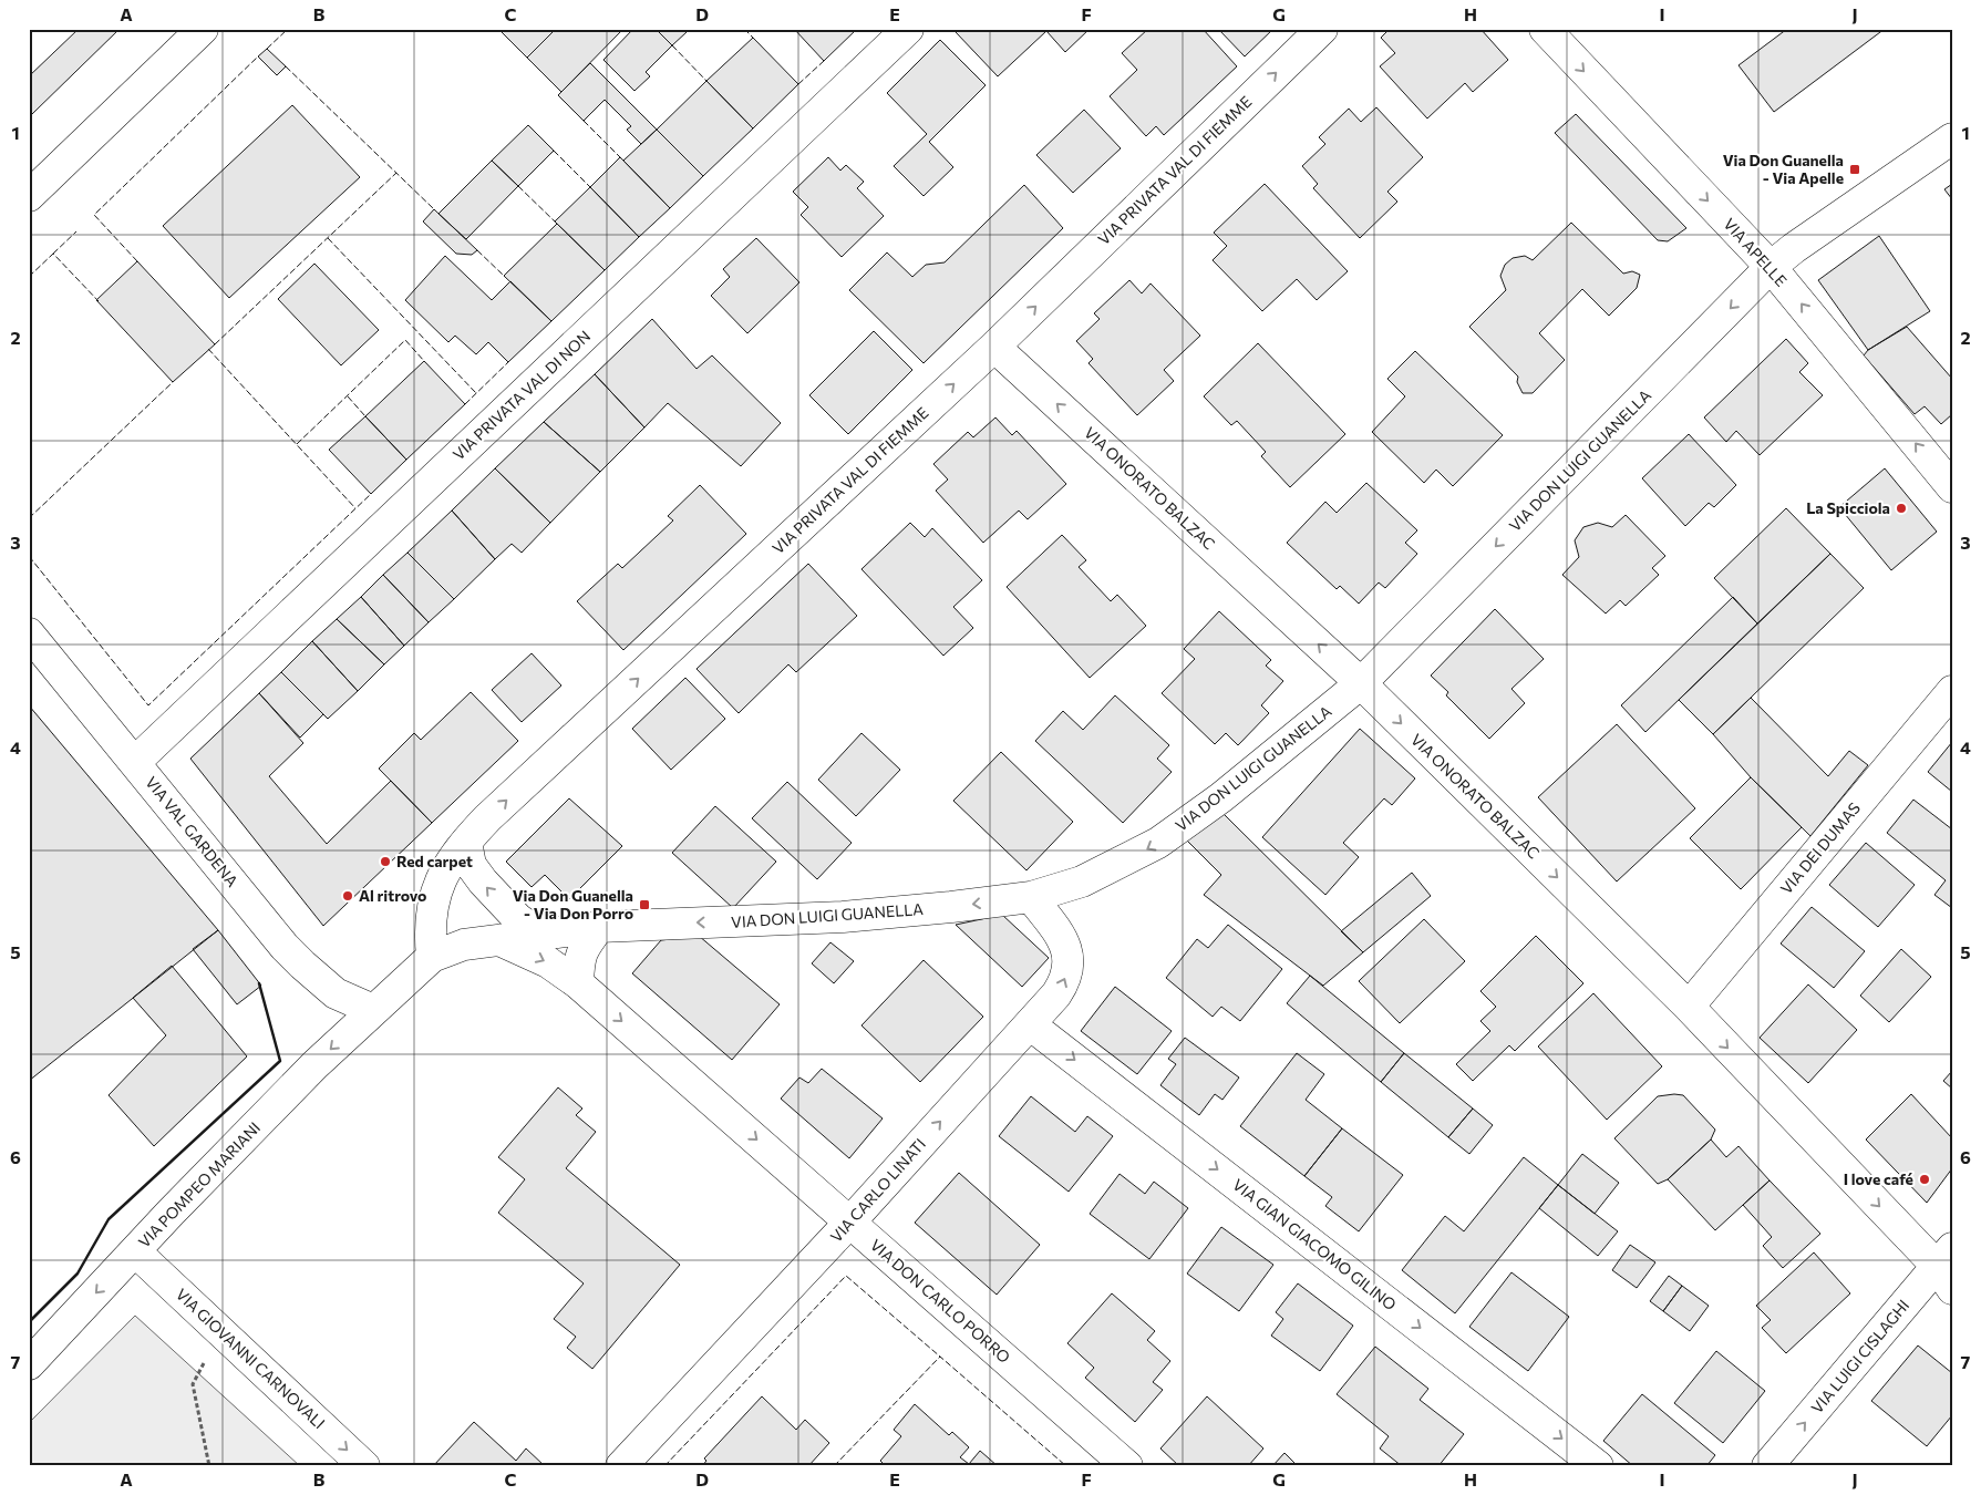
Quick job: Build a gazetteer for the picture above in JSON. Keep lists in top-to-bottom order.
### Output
{
  "streets": {
    "street": [
      "VIA PRIVATA VAL DI FIEMME",
      "VIA APELLE",
      "VIA PRIVATA VAL DI NON",
      "VIA DON LUIGI GUANELLA",
      "VIA ONORATO BALZAC",
      "VIA VAL GARDENA",
      "VIA DEI DUMAS",
      "VIA POMPEO MARIANI",
      "VIA CARLO LINATI",
      "VIA GIAN GIACOMO GILINO",
      "VIA DON CARLO PORRO",
      "VIA LUIGI CISLAGHI",
      "VIA GIOVANNI CARNOVALI"
    ]
  },
  "crossings": [
    ["VIA PRIVATA VAL DI FIEMME", "VIA DON LUIGI GUANELLA"],
    ["VIA PRIVATA VAL DI FIEMME", "VIA ONORATO BALZAC"],
    ["VIA APELLE", "VIA DON LUIGI GUANELLA"],
    ["VIA PRIVATA VAL DI NON", "VIA VAL GARDENA"],
    ["VIA DON LUIGI GUANELLA", "VIA ONORATO BALZAC"],
    ["VIA DON LUIGI GUANELLA", "VIA VAL GARDENA"],
    ["VIA DON LUIGI GUANELLA", "VIA POMPEO MARIANI"],
    ["VIA DON LUIGI GUANELLA", "VIA CARLO LINATI"],
    ["VIA DON LUIGI GUANELLA", "VIA DON CARLO PORRO"],
    ["VIA ONORATO BALZAC", "VIA DEI DUMAS"],
    ["VIA ONORATO BALZAC", "VIA LUIGI CISLAGHI"],
    ["VIA VAL GARDENA", "VIA POMPEO MARIANI"],
    ["VIA POMPEO MARIANI", "VIA GIOVANNI CARNOVALI"],
    ["VIA CARLO LINATI", "VIA GIAN GIACOMO GILINO"],
    ["VIA CARLO LINATI", "VIA DON CARLO PORRO"]
  ],
  "one_way": [
    "VIA PRIVATA VAL DI FIEMME",
    "VIA DON LUIGI GUANELLA",
    "VIA POMPEO MARIANI",
    "VIA CARLO LINATI",
    "VIA GIAN GIACOMO GILINO",
    "VIA DON CARLO PORRO",
    "VIA LUIGI CISLAGHI",
    "VIA GIOVANNI CARNOVALI"
  ],
  "places": {
    "transit": ["Via Don Guanella - Via Apelle", "Via Don Guanella - Via Don Porro"],
    "other": [
      "La Spicciola",
      "Red carpet",
      "Al ritrovo",
      "I love café"
    ]
  },
  "grid": {
    "columns": [
      "A",
      "B",
      "C",
      "D",
      "E",
      "F",
      "G",
      "H",
      "I",
      "J"
    ],
    "rows": [
      "1",
      "2",
      "3",
      "4",
      "5",
      "6",
      "7"
    ]
  }
}
